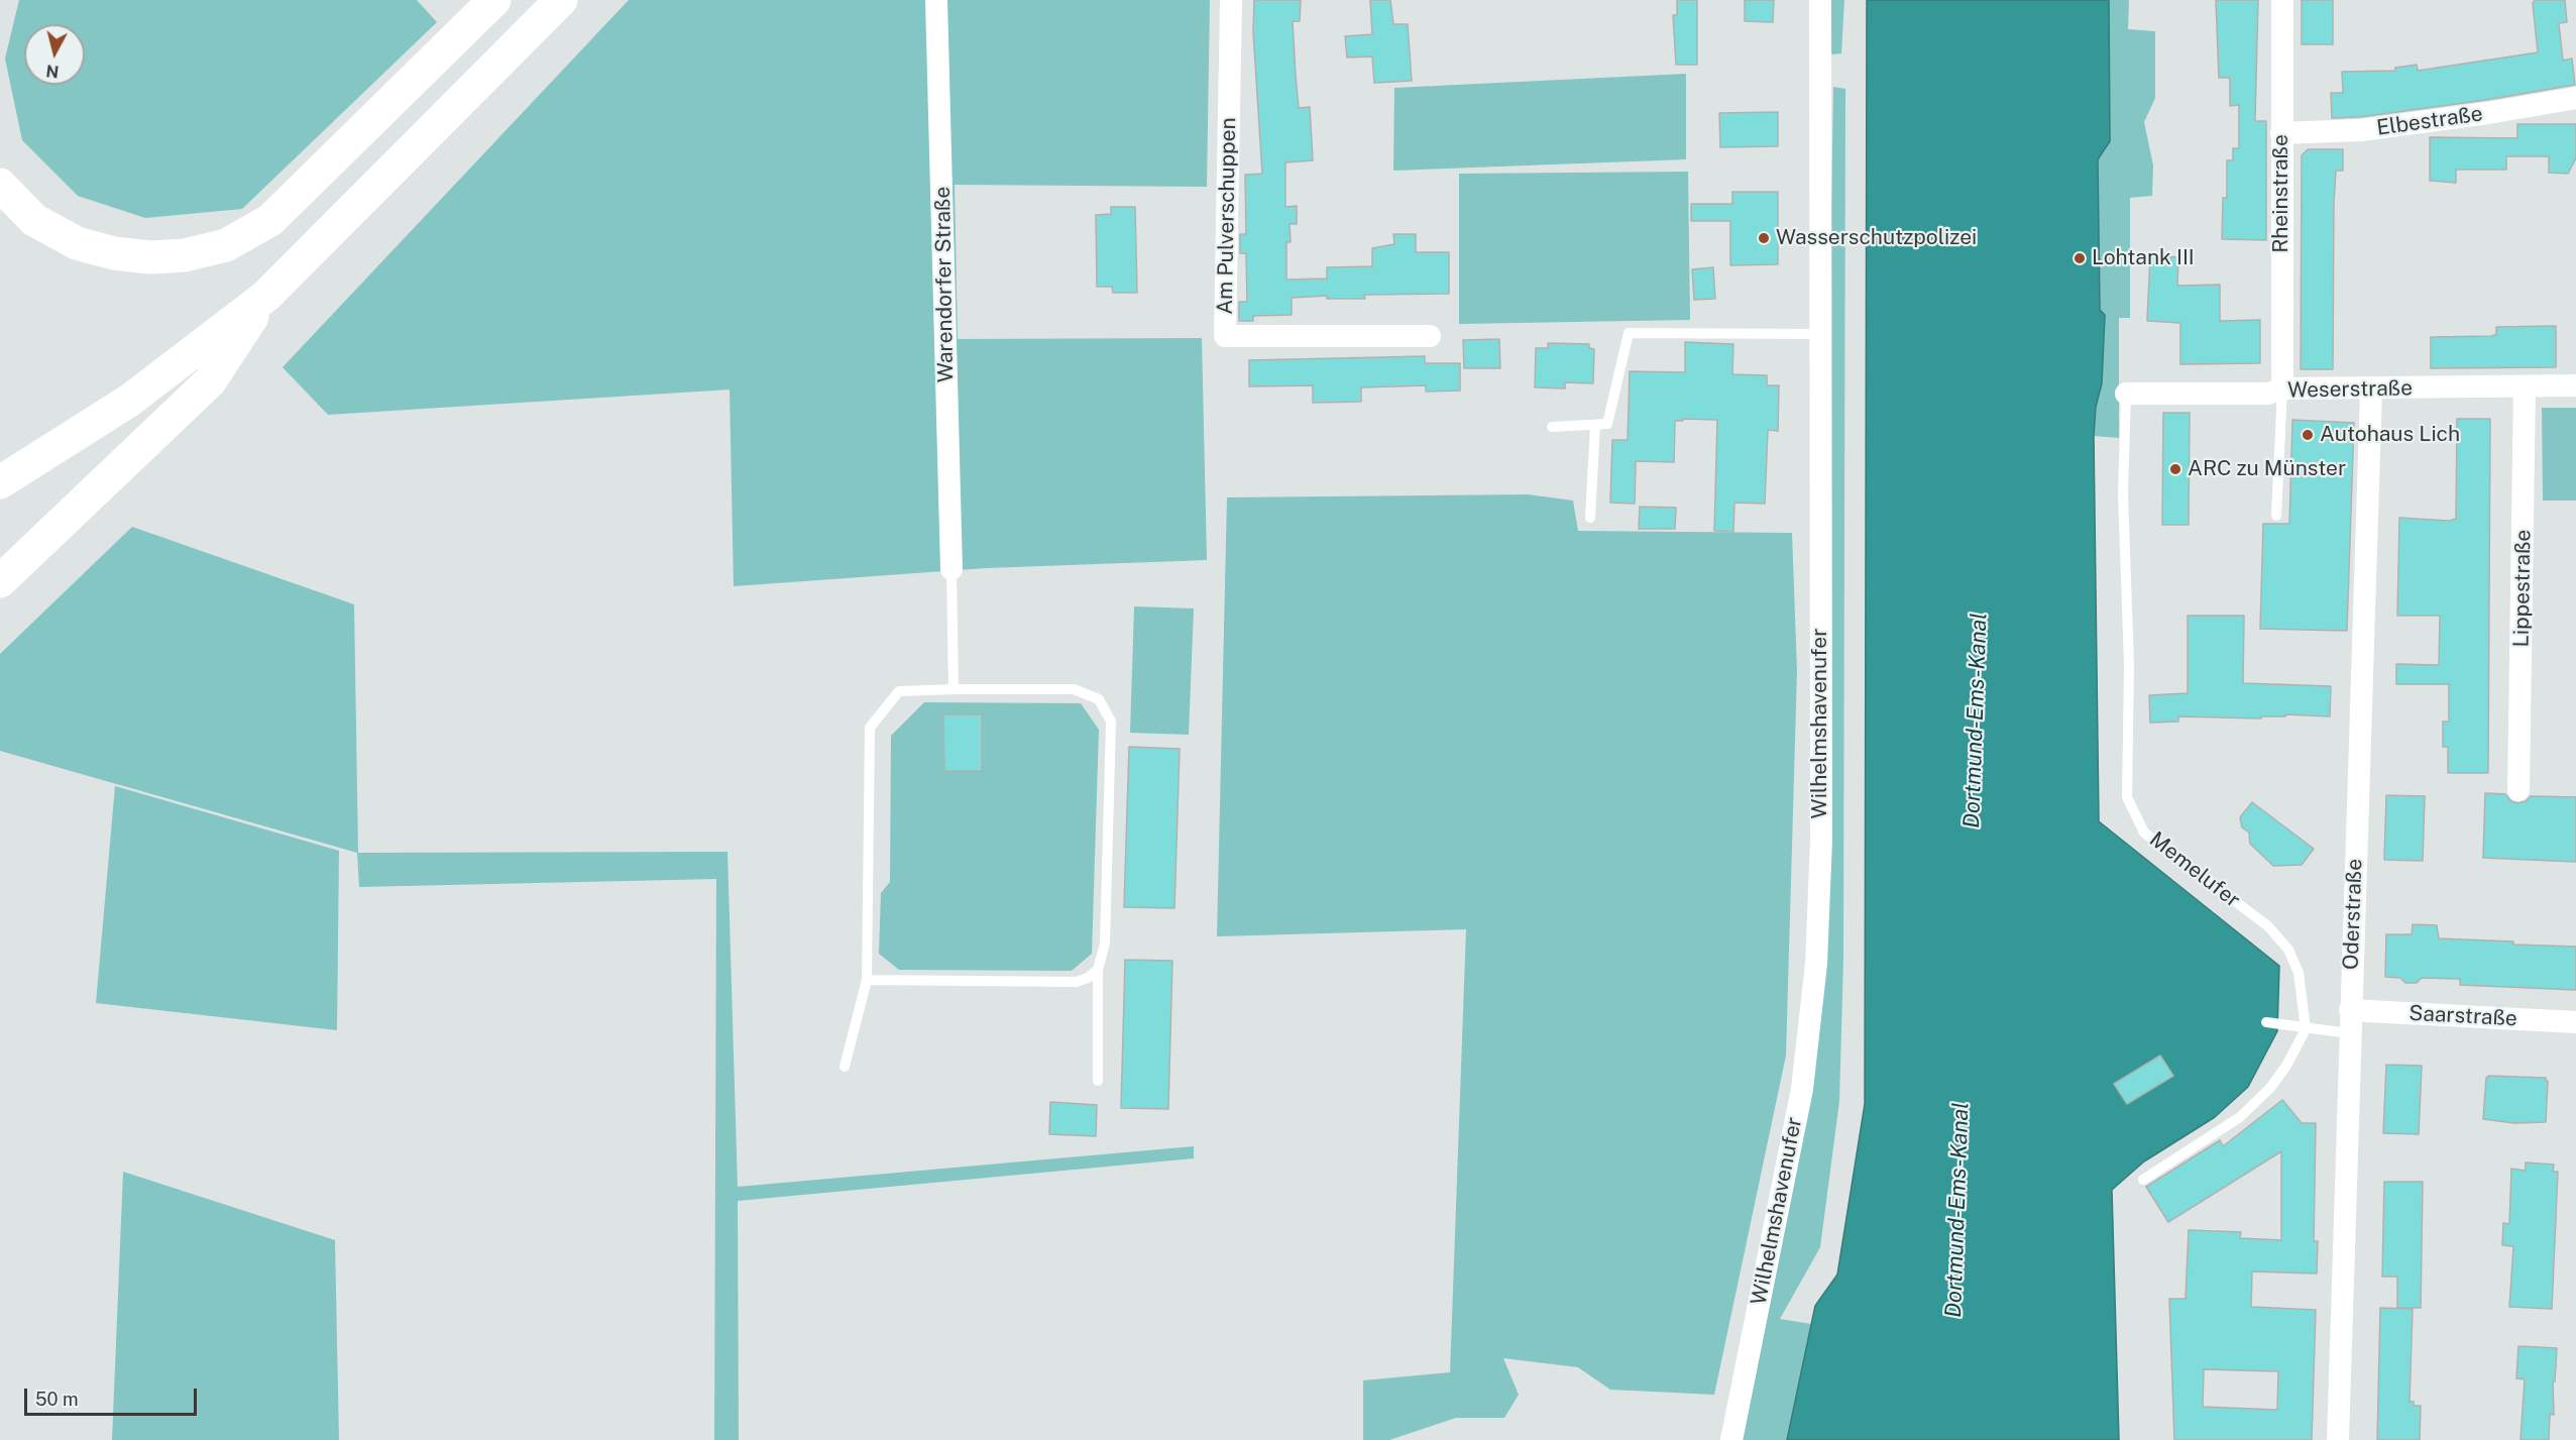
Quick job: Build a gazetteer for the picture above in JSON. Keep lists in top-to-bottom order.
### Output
{
  "streets": {
    "street": [
      "Elbestraße",
      "Rheinstraße",
      "Am Pulverschuppen",
      "Warendorfer Straße",
      "Weserstraße",
      "Lippestraße",
      "Wilhelmshavenufer",
      "Oderstraße",
      "Saarstraße"
    ],
    "lane": ["Memelufer"]
  },
  "crossings": [
    ["Elbestraße", "Rheinstraße"],
    ["Rheinstraße", "Weserstraße"],
    ["Weserstraße", "Lippestraße"],
    ["Weserstraße", "Memelufer"],
    ["Weserstraße", "Oderstraße"],
    ["Oderstraße", "Saarstraße"]
  ],
  "water": ["Dortmund-Ems-Kanal"],
  "places": [
    "Wasserschutzpolizei",
    "Lohtank III",
    "Autohaus Lich",
    "ARC zu Münster"
  ],
  "scale_bar": "50 m",
  "north": "bottom"
}
